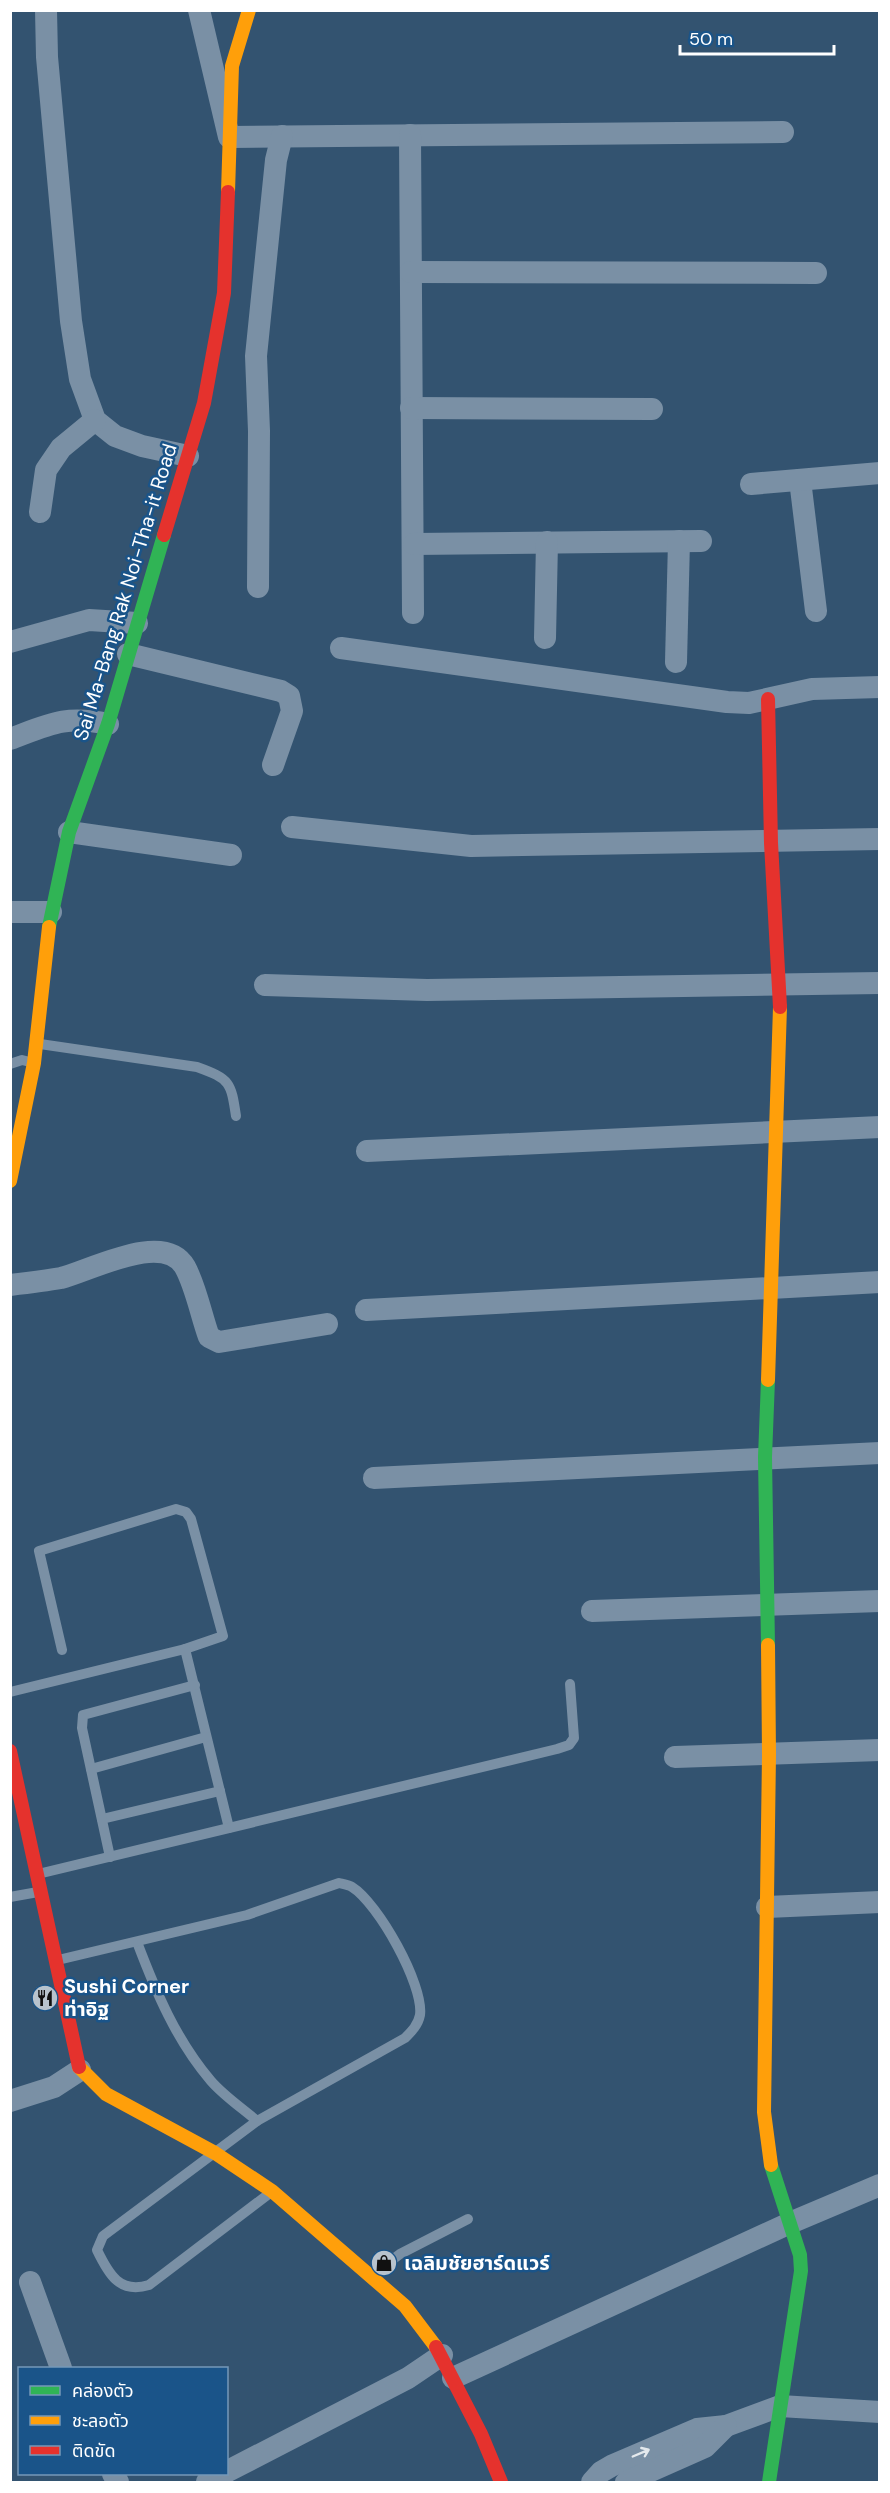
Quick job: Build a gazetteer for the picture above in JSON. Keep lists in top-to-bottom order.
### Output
{
  "streets": {
    "street": ["Sai Ma-Bang Rak Noi-Tha-it Road"]
  },
  "places": {
    "restaurant": ["Sushi Corner ท่าอิฐ"],
    "shop": ["เฉลิมชัยฮาร์ดแวร์"]
  },
  "legend": ["คล่องตัว", "ชะลอตัว", "ติดขัด"],
  "scale_bar": "50 m"
}
